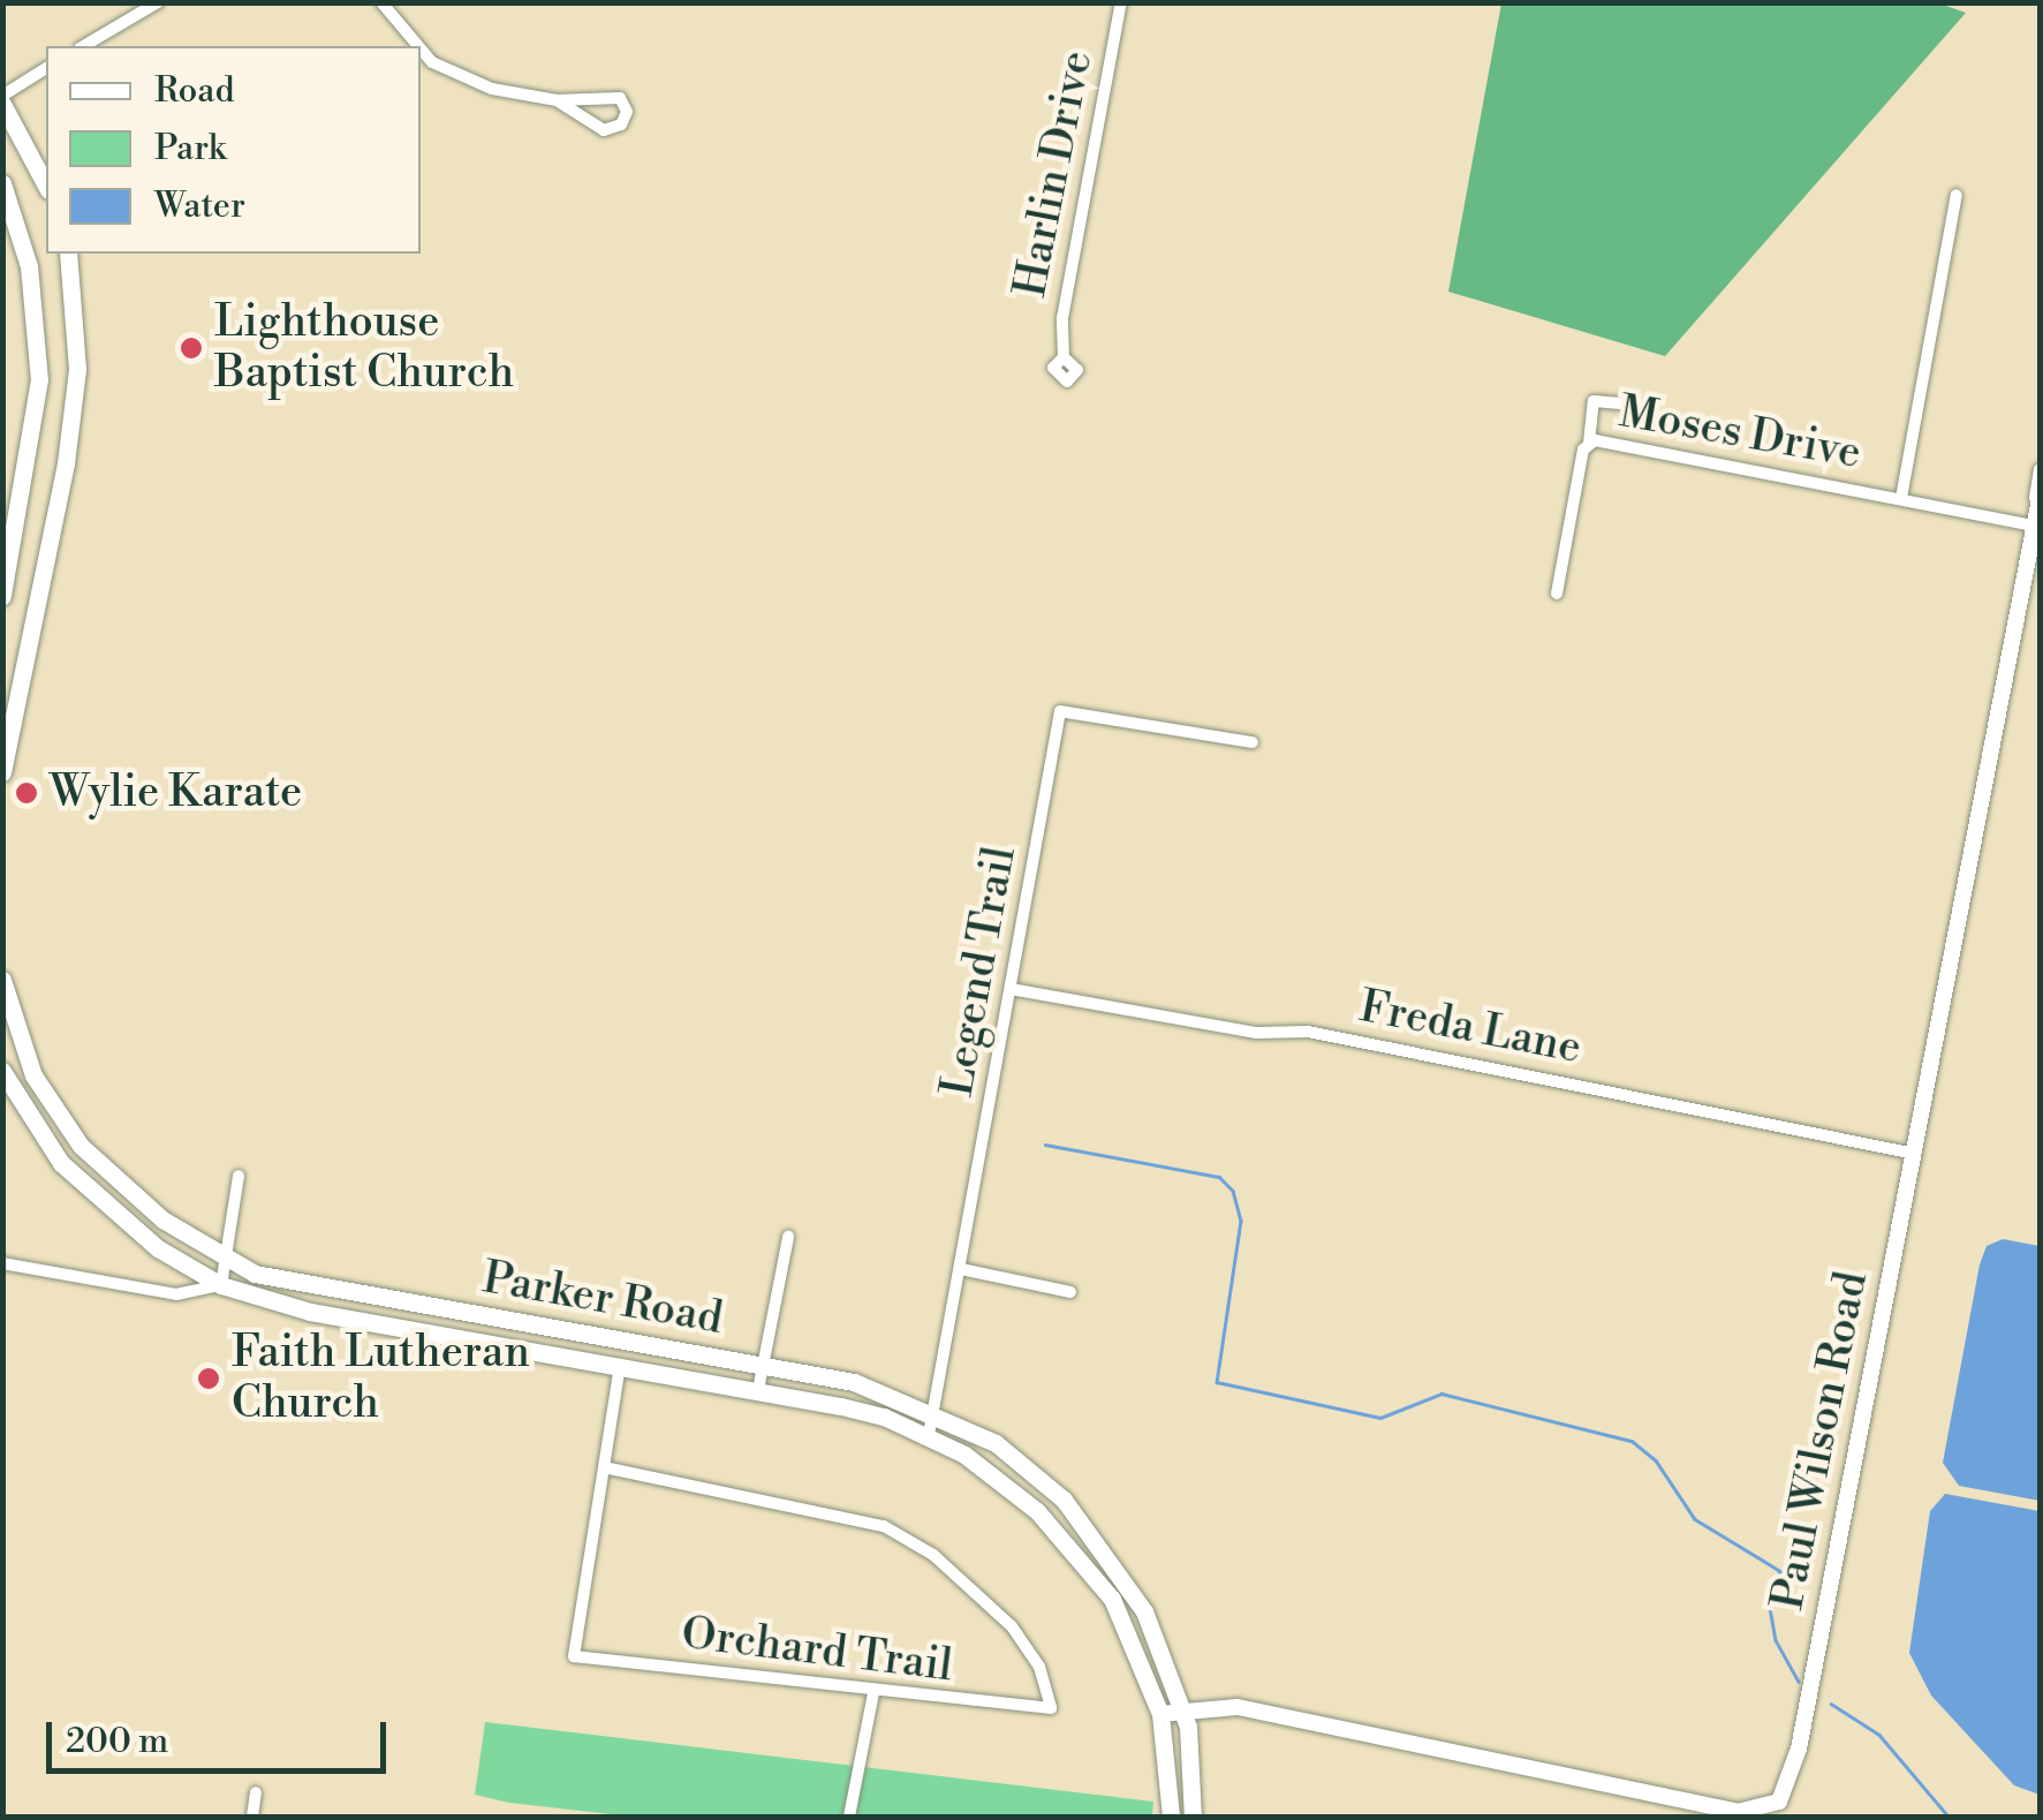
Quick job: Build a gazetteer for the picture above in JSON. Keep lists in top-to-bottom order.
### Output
{
  "streets": {
    "main road": ["Parker Road"],
    "street": [
      "Harlin Drive",
      "Moses Drive",
      "Legend Trail",
      "Freda Lane",
      "Paul Wilson Road",
      "Orchard Trail"
    ]
  },
  "crossings": [
    ["Moses Drive", "Paul Wilson Road"],
    ["Legend Trail", "Freda Lane"],
    ["Legend Trail", "Parker Road"],
    ["Freda Lane", "Paul Wilson Road"],
    ["Parker Road", "Paul Wilson Road"]
  ],
  "places": ["Lighthouse Baptist Church", "Wylie Karate", "Faith Lutheran Church"],
  "legend": ["Road", "Park", "Water"],
  "scale_bar": "200 m"
}
